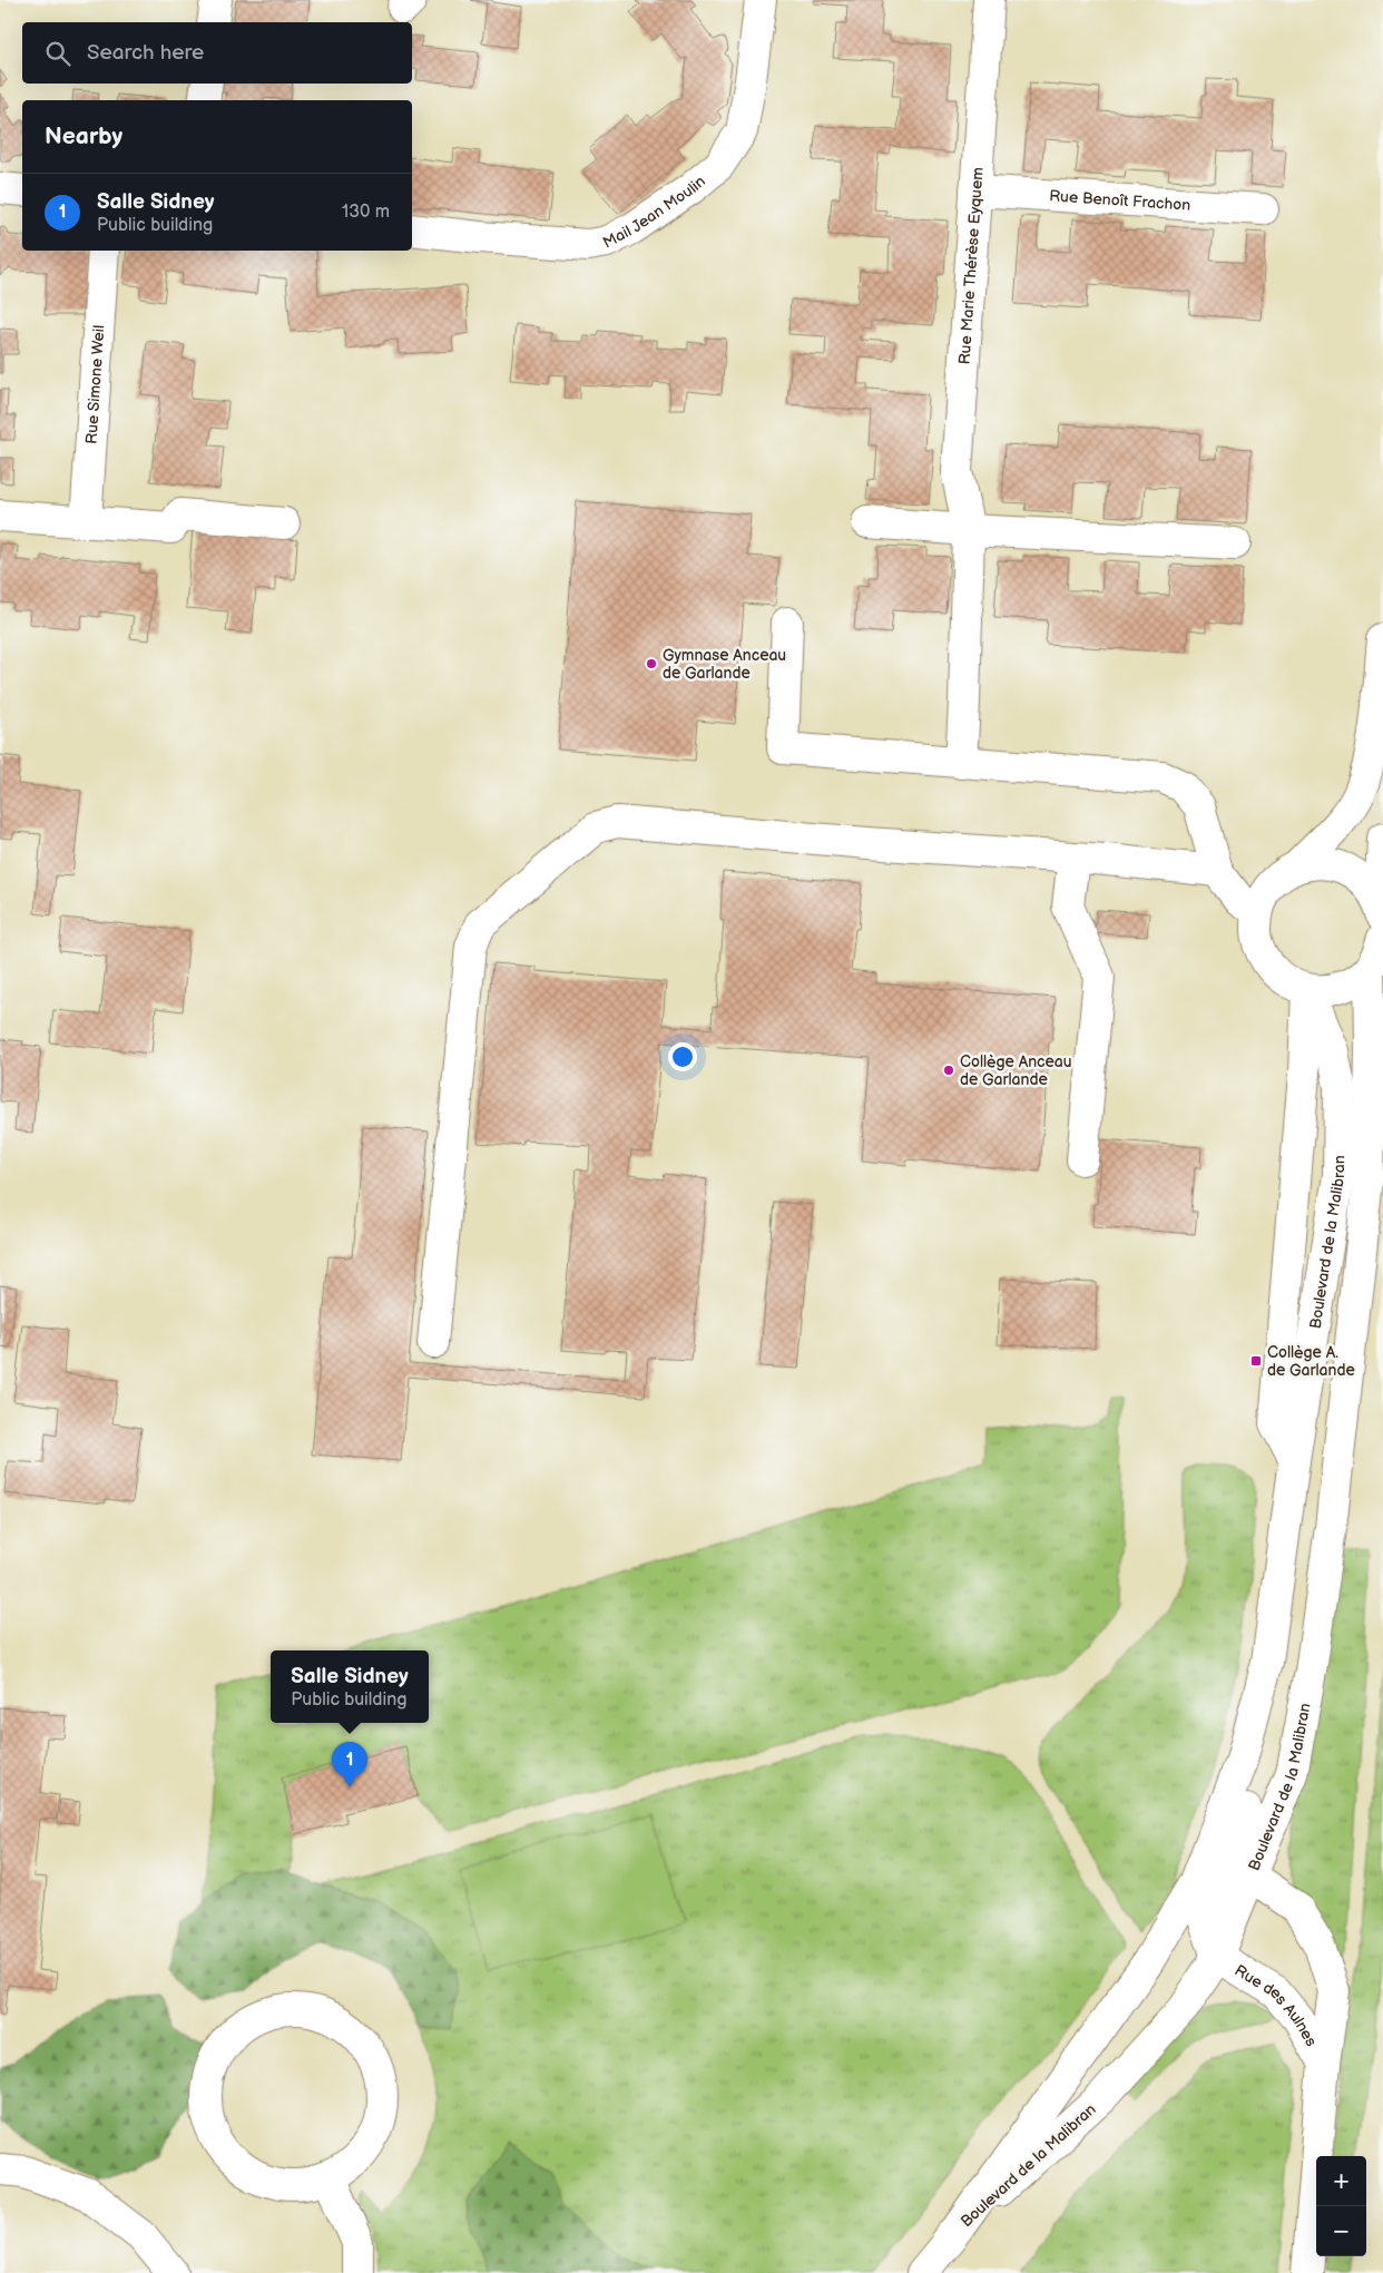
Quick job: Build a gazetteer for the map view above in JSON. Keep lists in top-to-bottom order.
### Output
{
  "streets": {
    "main road": [
      "Rue Benoît Frachon",
      "Mail Jean Moulin",
      "Rue Marie Thérèse Eyquem",
      "Rue Simone Weil",
      "Boulevard de la Malibran",
      "Rue des Aulnes"
    ]
  },
  "crossings": [
    ["Rue Benoît Frachon", "Rue Marie Thérèse Eyquem"],
    ["Boulevard de la Malibran", "Rue des Aulnes"]
  ],
  "places": {
    "other": ["Gymnase Anceau de Garlande", "Collège Anceau de Garlande"],
    "transit": ["Collège A. de Garlande"]
  },
  "page": {
    "search": "Search here",
    "heading": "Nearby",
    "list": [
      {
        "mark": "1",
        "name": "Salle Sidney",
        "note": "Public building",
        "value": "130 m"
      }
    ],
    "popup": ["Salle Sidney", "Public building"],
    "pins": "1",
    "map_buttons": ["+", "−"]
  }
}
